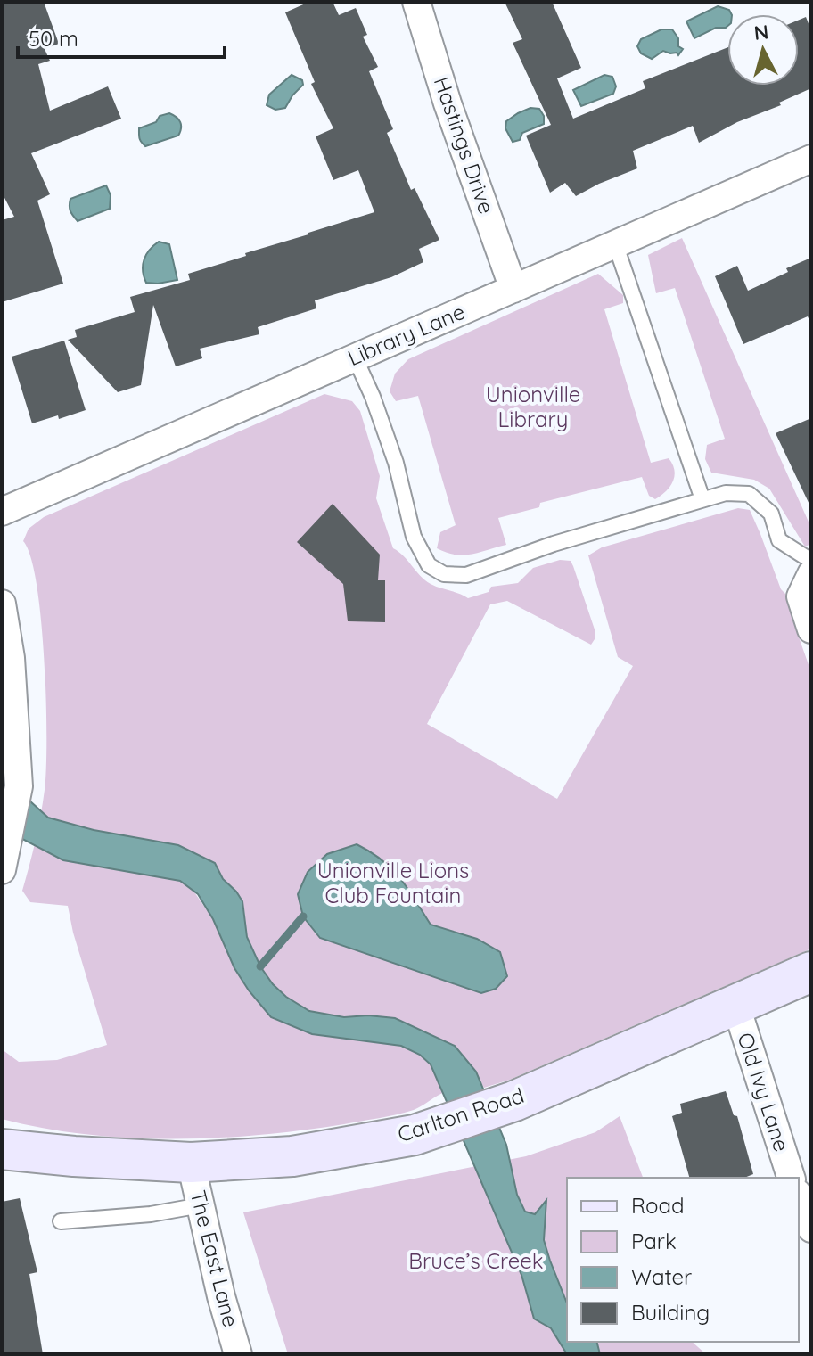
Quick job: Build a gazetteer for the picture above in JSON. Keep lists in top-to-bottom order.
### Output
{
  "streets": {
    "main road": ["Carlton Road"],
    "street": [
      "Hastings Drive",
      "Library Lane",
      "Old Ivy Lane",
      "The East Lane"
    ]
  },
  "crossings": [
    ["Hastings Drive", "Library Lane"],
    ["Old Ivy Lane", "Carlton Road"],
    ["Carlton Road", "The East Lane"]
  ],
  "parks": ["Unionville Library", "Unionville Lions Club Fountain", "Bruce’s Creek"],
  "legend": [
    "Road",
    "Park",
    "Water",
    "Building"
  ],
  "scale_bar": "50 m",
  "north": "top"
}
